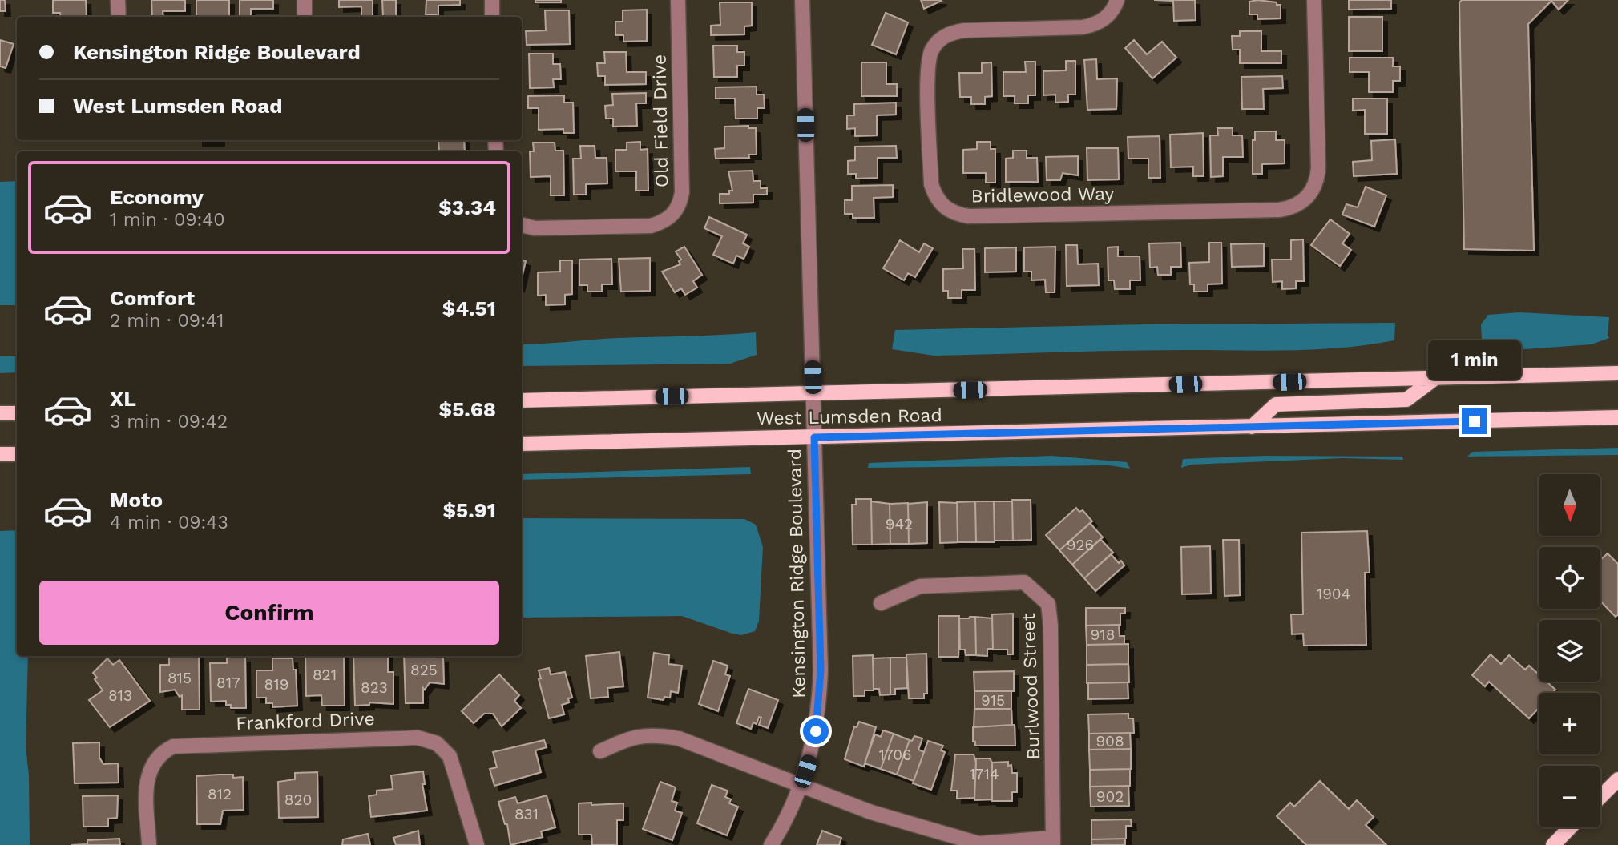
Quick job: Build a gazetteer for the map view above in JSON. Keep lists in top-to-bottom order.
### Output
{
  "streets": {
    "main road": ["West Lumsden Road"],
    "street": [
      "Old Field Drive",
      "Bridlewood Way",
      "Kensington Ridge Boulevard",
      "Burlwood Street",
      "Frankford Drive"
    ]
  },
  "crossings": [
    ["West Lumsden Road", "Kensington Ridge Boulevard"]
  ],
  "house_numbers": [
    "942",
    "926",
    "1904",
    "918",
    "825",
    "821",
    "815",
    "817",
    "819",
    "823",
    "813",
    "915",
    "908",
    "1706",
    "1714",
    "812",
    "902",
    "820",
    "831"
  ],
  "north": "bottom",
  "page": {
    "banner": ["Kensington Ridge Boulevard", "West Lumsden Road"],
    "list": [
      {
        "name": "Economy",
        "note": "1 min · 09:40",
        "value": "$3.34"
      },
      {
        "name": "Comfort",
        "note": "2 min · 09:41",
        "value": "$4.51"
      },
      {
        "name": "XL",
        "note": "3 min · 09:42",
        "value": "$5.68"
      },
      {
        "name": "Moto",
        "note": "4 min · 09:43",
        "value": "$5.91"
      }
    ],
    "bubble": "1 min",
    "map_buttons": ["+", "−"],
    "buttons": "Confirm"
  }
}
